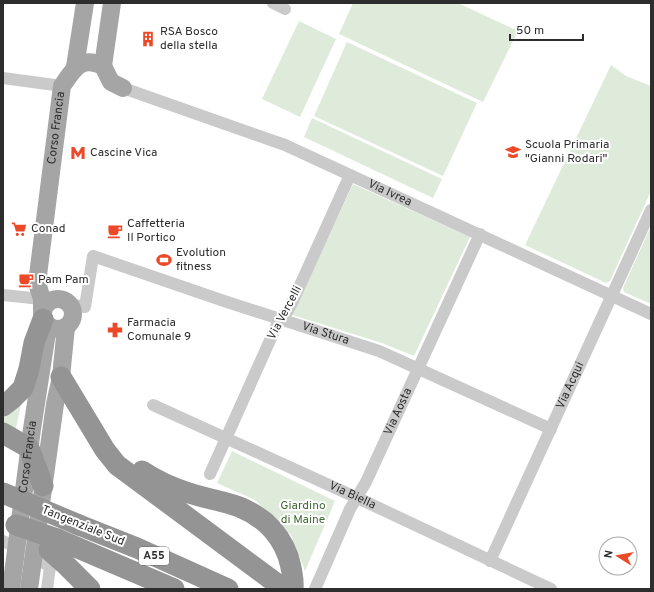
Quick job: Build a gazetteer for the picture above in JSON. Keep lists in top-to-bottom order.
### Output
{
  "streets": {
    "highway": ["Tangenziale Sud", "A55"],
    "main road": ["Corso Francia"],
    "street": [
      "Via Ivrea",
      "Via Vercelli",
      "Via Stura",
      "Via Acqui",
      "Via Aosta",
      "Via Biella"
    ]
  },
  "crossings": [
    ["Corso Francia", "Via Stura"],
    ["Via Ivrea", "Via Vercelli"],
    ["Via Ivrea", "Via Acqui"],
    ["Via Ivrea", "Via Aosta"],
    ["Via Vercelli", "Via Stura"],
    ["Via Vercelli", "Via Biella"],
    ["Via Stura", "Via Acqui"],
    ["Via Stura", "Via Aosta"],
    ["Via Acqui", "Via Biella"],
    ["Via Aosta", "Via Biella"]
  ],
  "parks": ["Giardino di Maine"],
  "places": {
    "building": ["RSA Bosco della stella"],
    "school or university": ["Scuola Primaria \"Gianni Rodari\""],
    "metro station": ["Cascine Vica"],
    "supermarket": ["Conad"],
    "cafe": ["Caffetteria Il Portico", "Pam Pam"],
    "sports": ["Evolution fitness"],
    "pharmacy": ["Farmacia Comunale 9"]
  },
  "scale_bar": "50 m",
  "north": "left"
}
